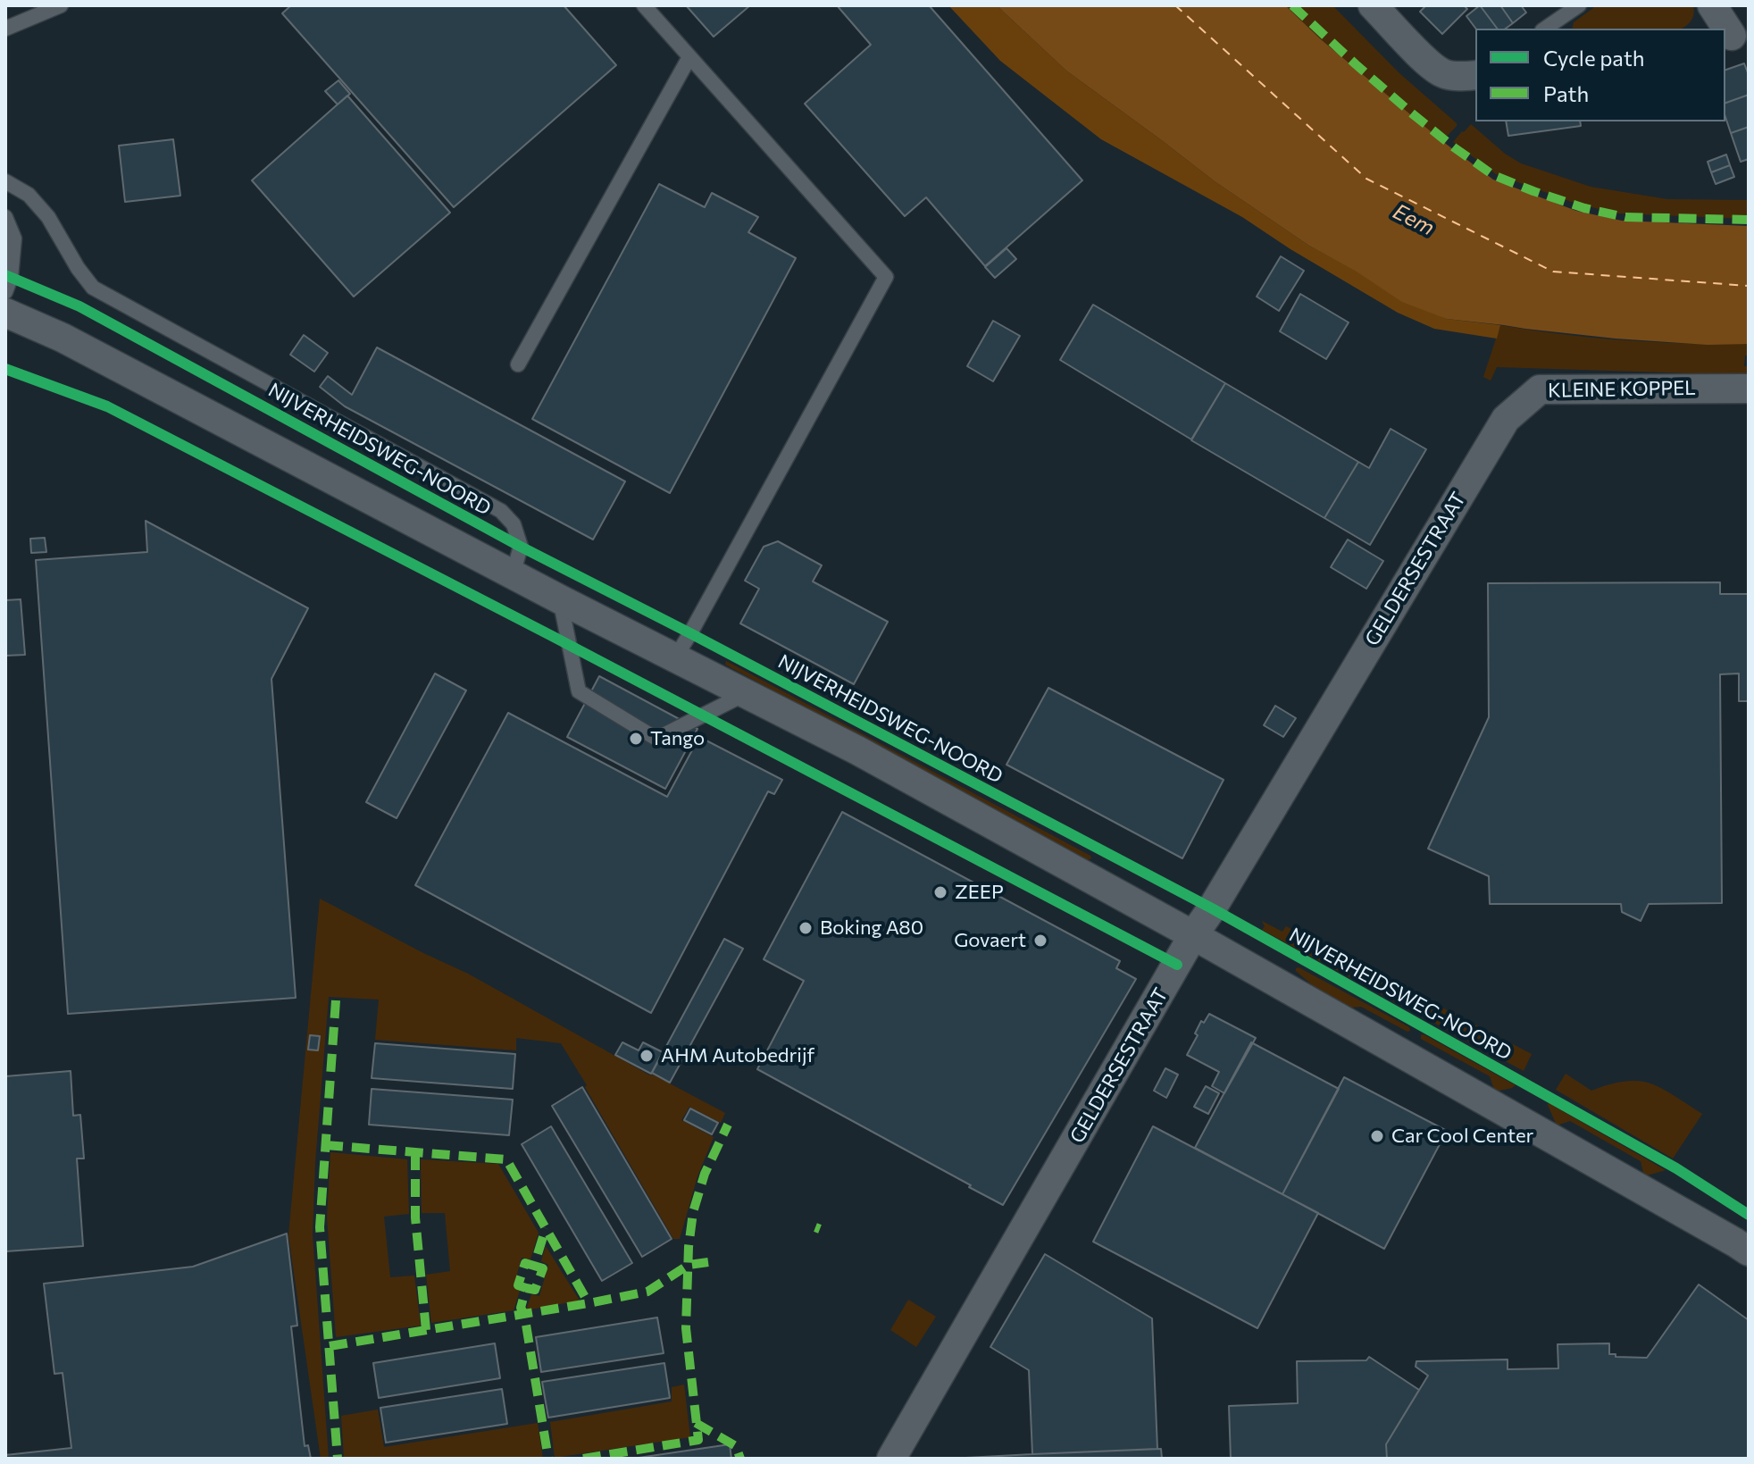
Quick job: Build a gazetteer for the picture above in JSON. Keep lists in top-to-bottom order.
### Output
{
  "streets": {
    "street": ["KLEINE KOPPEL", "GELDERSESTRAAT"],
    "cycle path": ["NIJVERHEIDSWEG-NOORD"]
  },
  "crossings": [
    ["KLEINE KOPPEL", "GELDERSESTRAAT"]
  ],
  "water": ["Eem"],
  "places": [
    "Tango",
    "ZEEP",
    "Boking A80",
    "Govaert",
    "AHM Autobedrijf",
    "Car Cool Center"
  ],
  "legend": ["Cycle path", "Path"]
}
